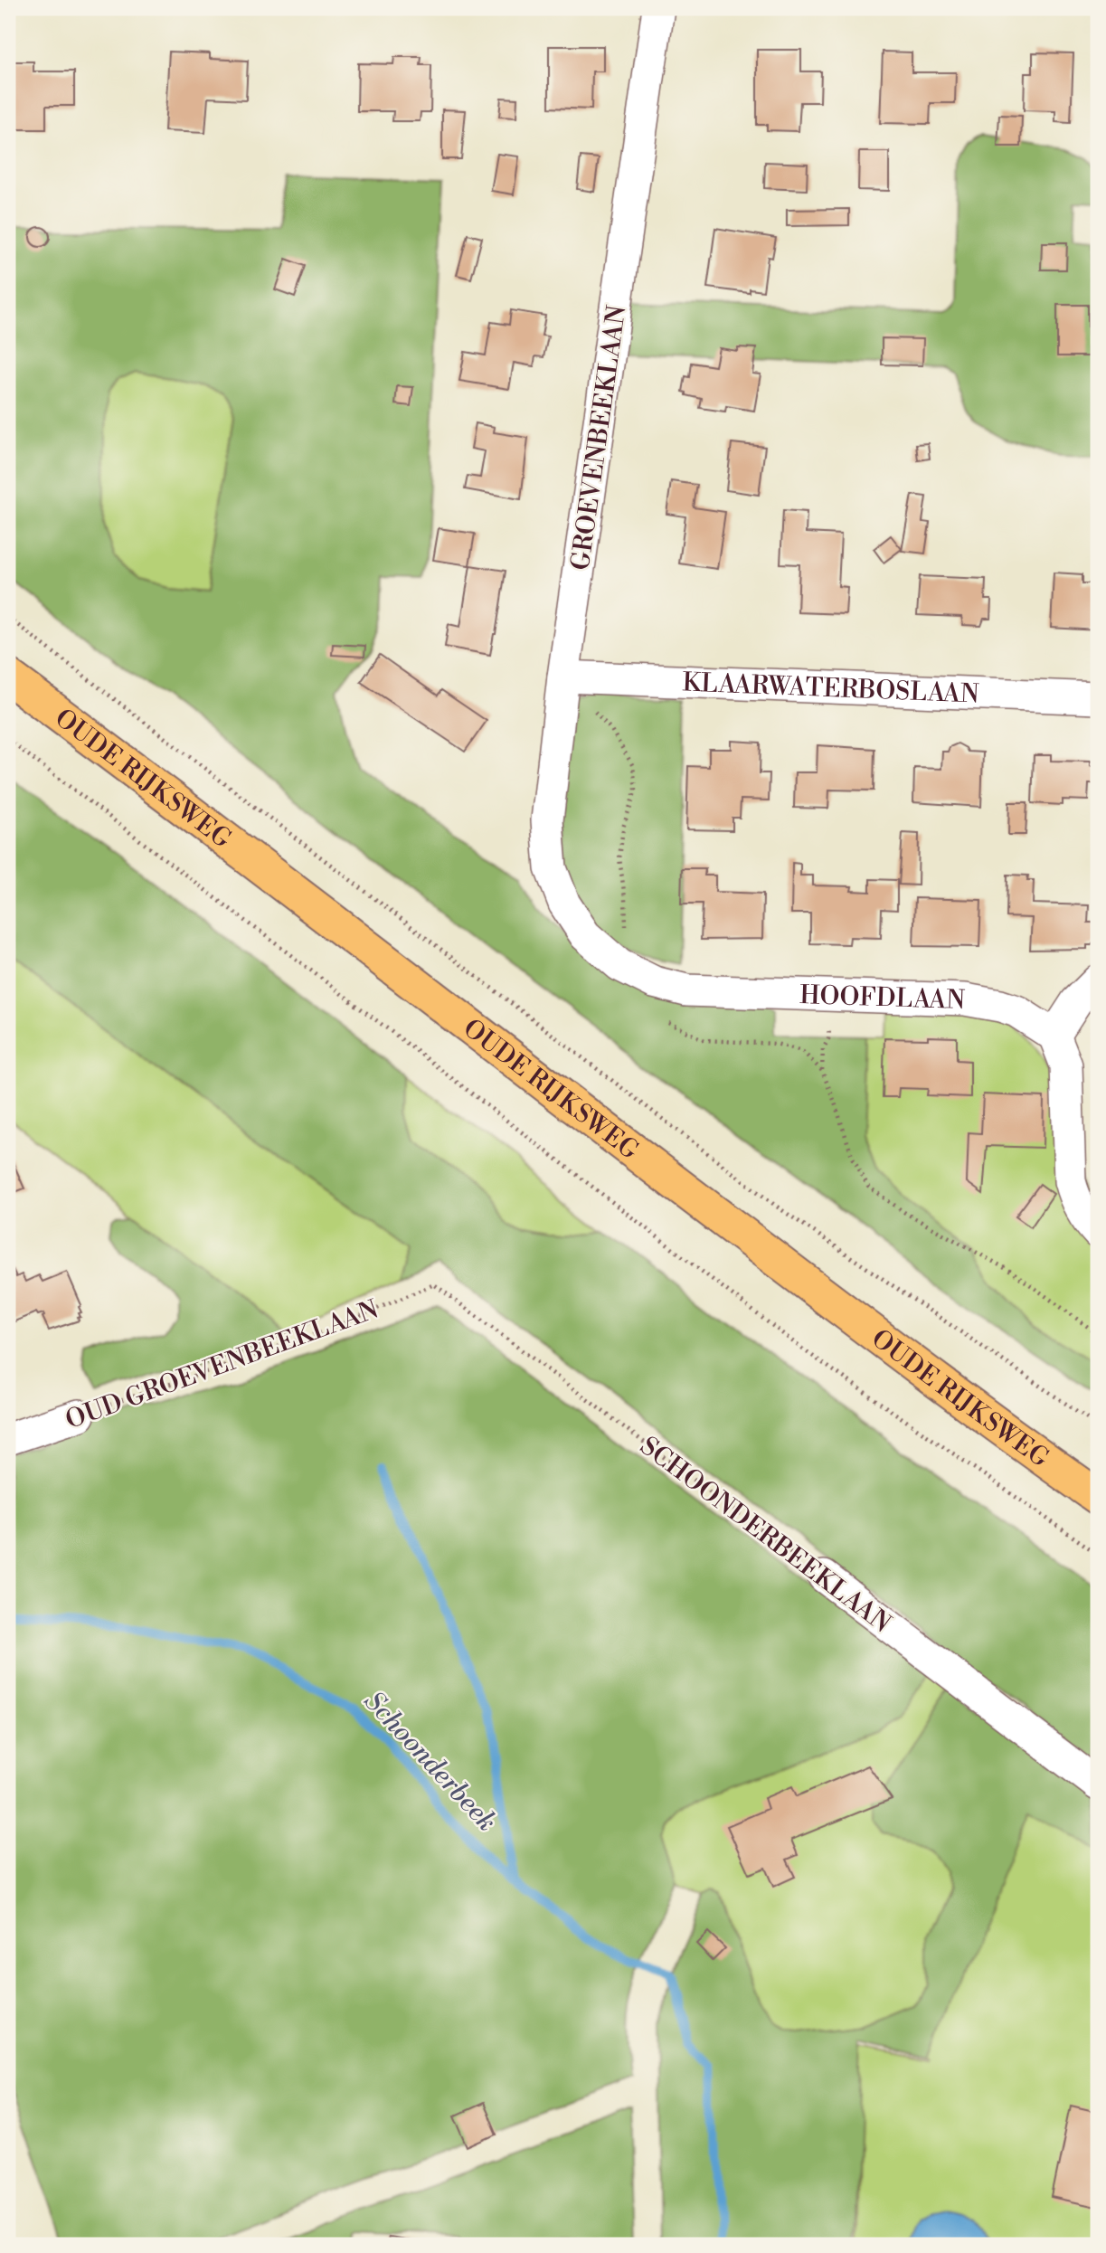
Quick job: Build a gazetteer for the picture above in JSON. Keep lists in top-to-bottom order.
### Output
{
  "streets": {
    "main road": ["OUDE RIJKSWEG"],
    "street": [
      "GROEVENBEEKLAAN",
      "KLAARWATERBOSLAAN",
      "HOOFDLAAN",
      "OUD GROEVENBEEKLAAN",
      "SCHOONDERBEEKLAAN"
    ]
  },
  "crossings": [
    ["GROEVENBEEKLAAN", "KLAARWATERBOSLAAN"],
    ["GROEVENBEEKLAAN", "HOOFDLAAN"],
    ["OUD GROEVENBEEKLAAN", "SCHOONDERBEEKLAAN"]
  ],
  "water": ["Schoonderbeek"]
}
